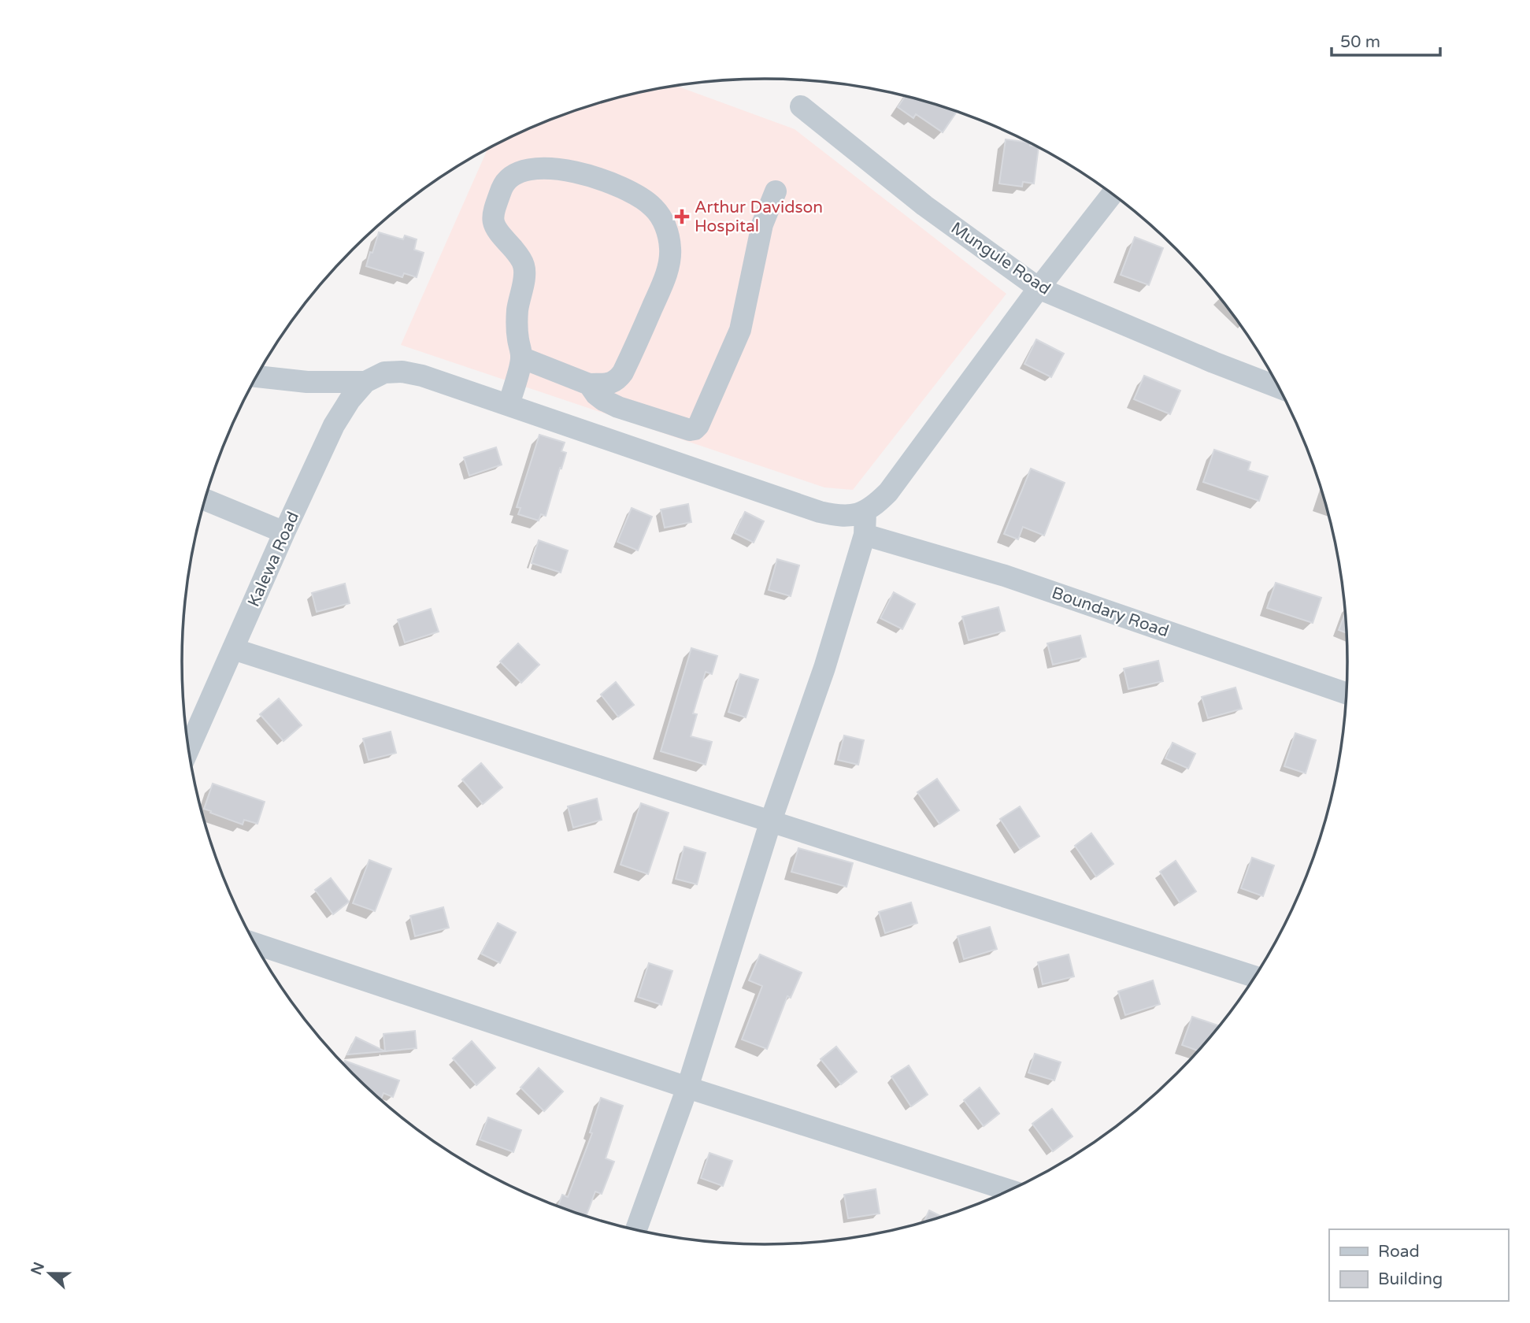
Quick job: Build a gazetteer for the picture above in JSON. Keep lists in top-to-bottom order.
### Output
{
  "streets": {
    "street": ["Mungule Road", "Kalewa Road", "Boundary Road"]
  },
  "places": {
    "health": ["Arthur Davidson Hospital"]
  },
  "legend": ["Road", "Building"],
  "scale_bar": "50 m",
  "north": "left"
}
